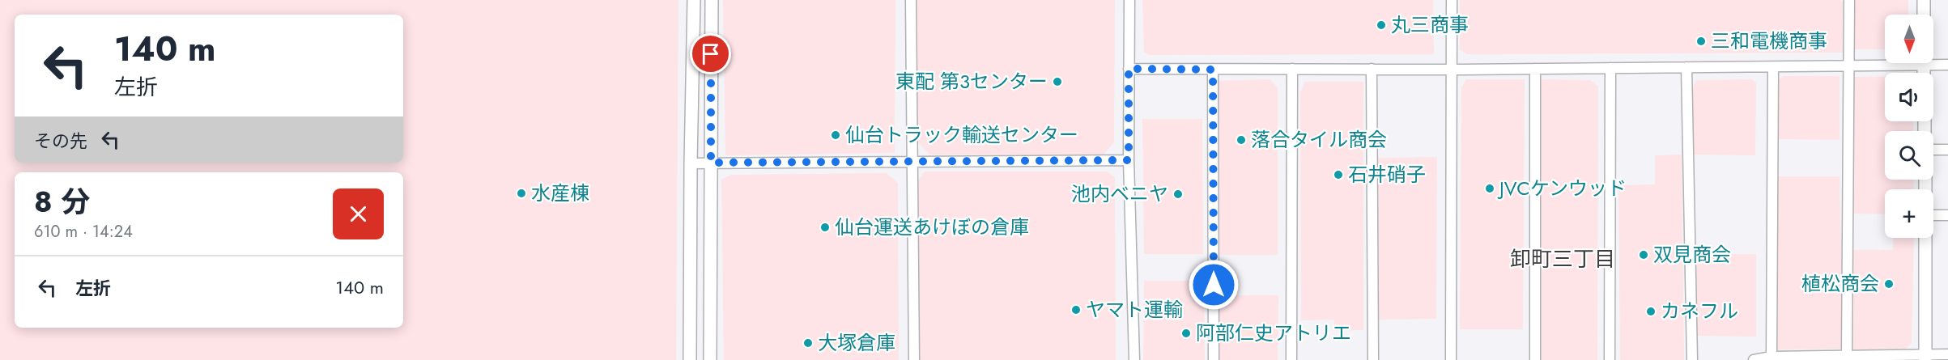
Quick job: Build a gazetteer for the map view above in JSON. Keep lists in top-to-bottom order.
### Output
{
  "districts": ["卸町三丁目"],
  "places": [
    "丸三商事",
    "三和電機商事",
    "東配 第3センター",
    "仙台トラック輸送センター",
    "落合タイル商会",
    "石井硝子",
    "JVCケンウッド",
    "水産棟",
    "池内ベニヤ",
    "仙台運送あけぼの倉庫",
    "双見商会",
    "植松商会",
    "ヤマト運輸",
    "カネフル",
    "阿部仁史アトリエ",
    "大塚倉庫"
  ],
  "north": "bottom",
  "page": {
    "map_buttons": "+",
    "turn": ["140 m", "左折"],
    "then": "その先",
    "heading": ["8 分", "610 m · 14:24"],
    "list": [
      {
        "name": "左折",
        "value": "140 m"
      }
    ]
  }
}
